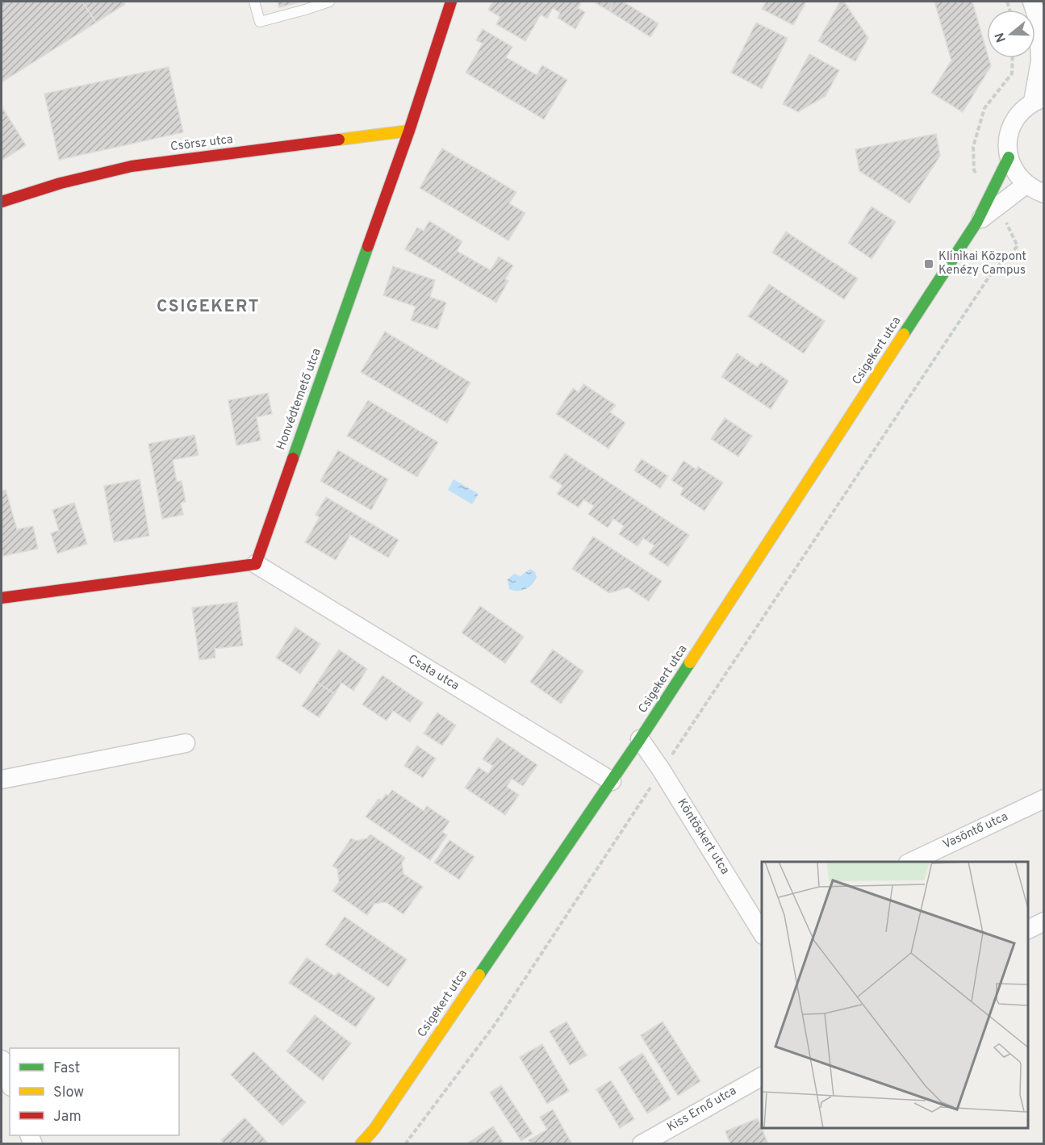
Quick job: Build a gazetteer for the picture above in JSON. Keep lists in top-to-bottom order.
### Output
{
  "streets": {
    "street": [
      "Csörsz utca",
      "Csigekert utca",
      "Honvédtemető utca",
      "Csata utca",
      "Vasöntő utca",
      "Köntöskert utca",
      "Kiss Ernő utca"
    ]
  },
  "crossings": [
    ["Csörsz utca", "Honvédtemető utca"],
    ["Csigekert utca", "Csata utca"],
    ["Csigekert utca", "Köntöskert utca"],
    ["Honvédtemető utca", "Csata utca"]
  ],
  "districts": ["CSIGEKERT"],
  "places": {
    "transit": ["Klinikai Központ Kenézy Campus"]
  },
  "legend": ["Fast", "Slow", "Jam"],
  "north": "left"
}
